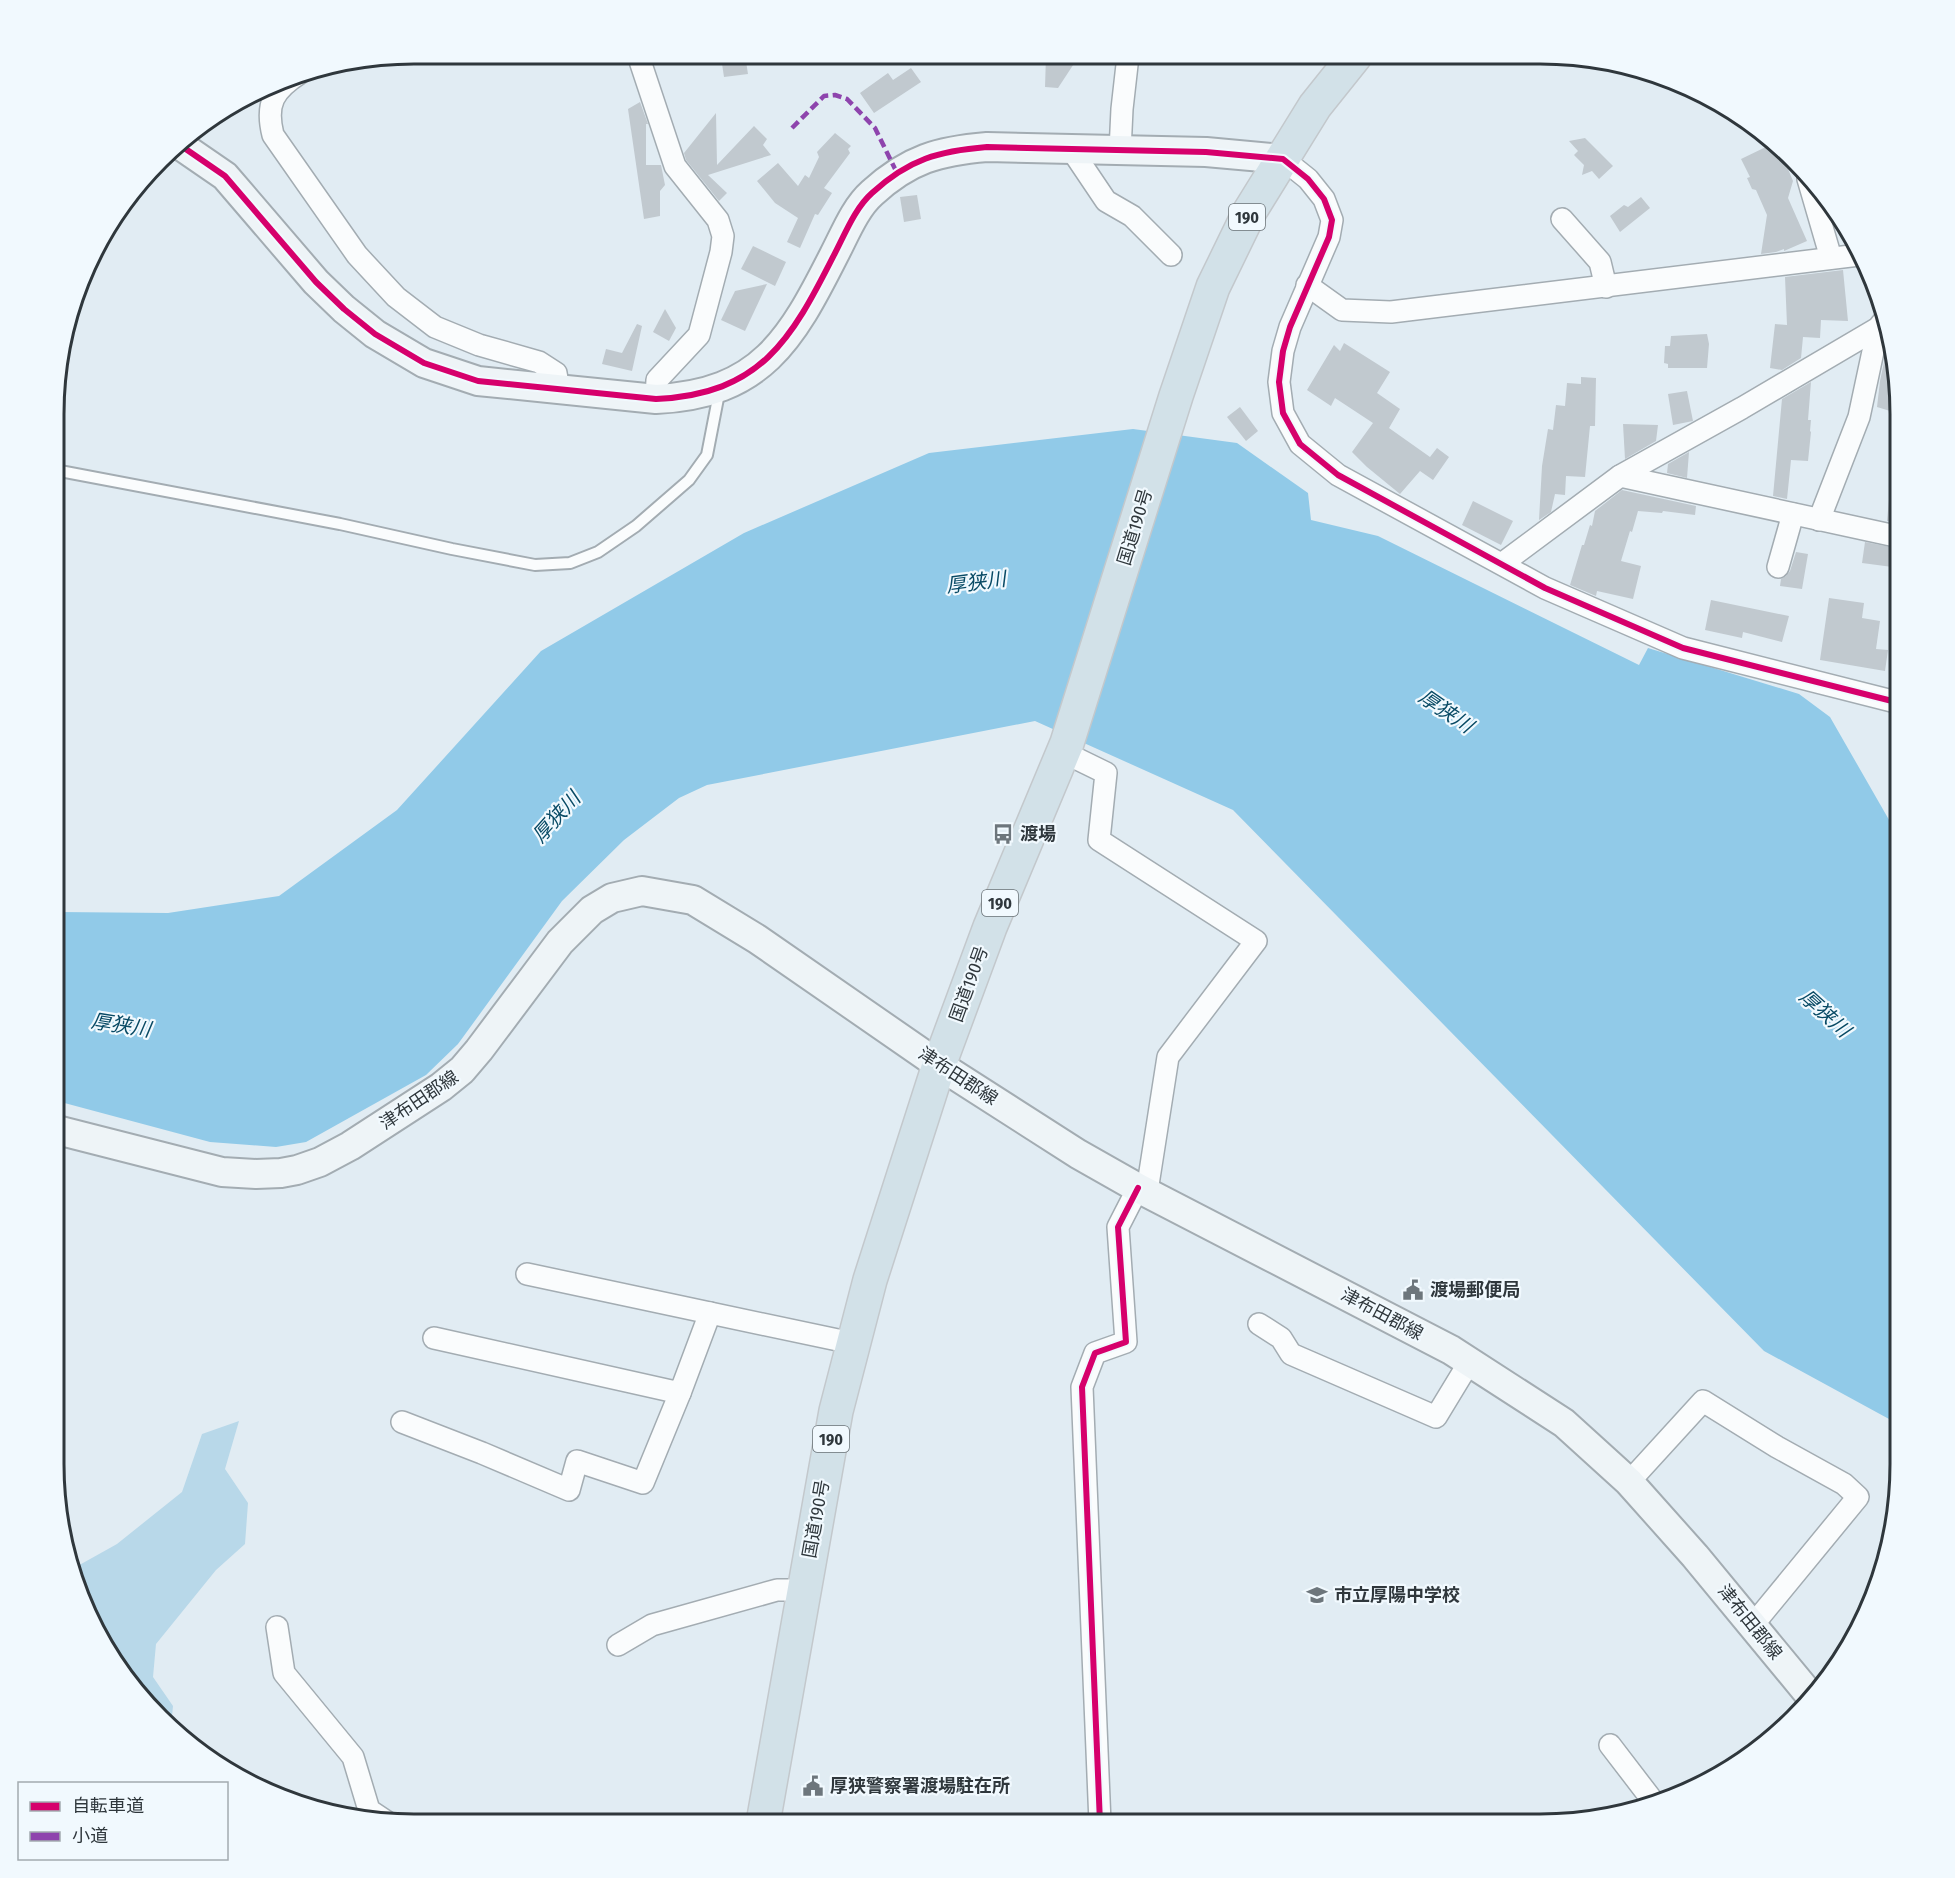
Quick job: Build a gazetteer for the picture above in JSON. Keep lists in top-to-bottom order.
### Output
{
  "streets": {
    "highway": ["190", "国道190号"],
    "main road": ["津布田郡線"]
  },
  "crossings": [
    ["国道190号", "津布田郡線"]
  ],
  "water": ["厚狭川"],
  "places": {
    "bus stop": ["渡場"],
    "public building": ["渡場郵便局", "厚狭警察署渡場駐在所"],
    "school or university": ["市立厚陽中学校"]
  },
  "legend": ["自転車道", "小道"]
}
